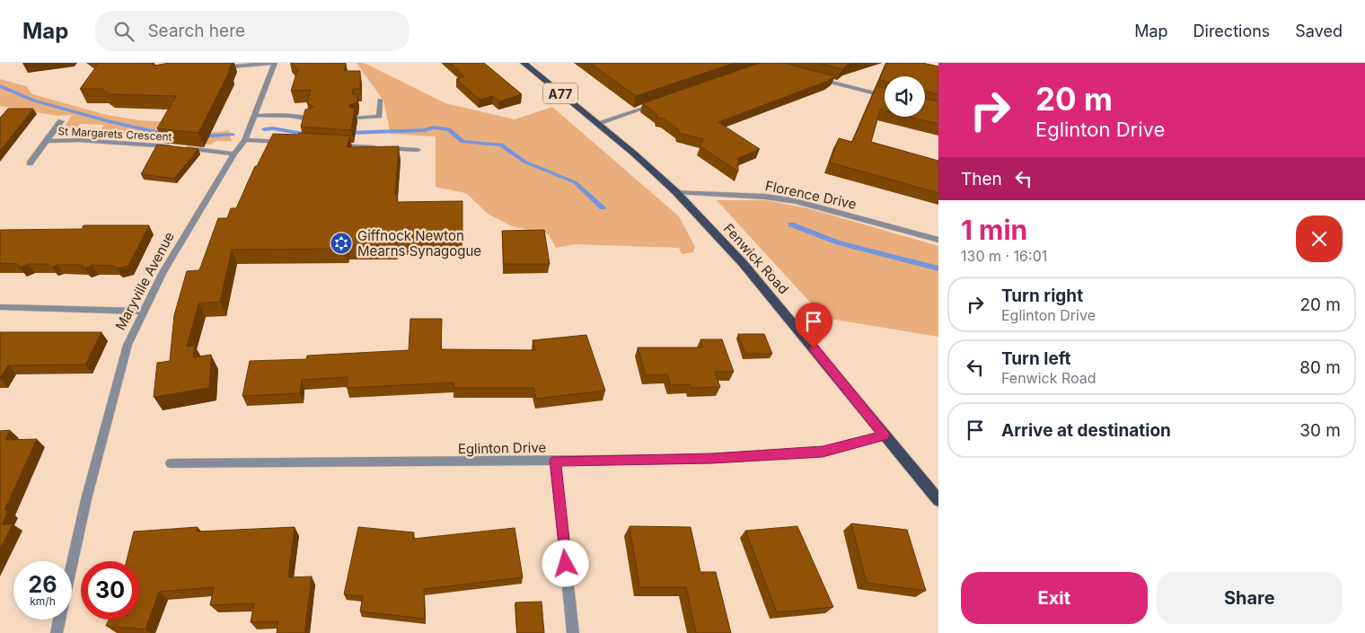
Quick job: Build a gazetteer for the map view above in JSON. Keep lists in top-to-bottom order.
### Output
{
  "streets": {
    "main road": ["A77", "Fenwick Road"],
    "street": [
      "St Margarets Crescent",
      "Florence Drive",
      "Maryville Avenue",
      "Eglinton Drive"
    ]
  },
  "crossings": [
    ["St Margarets Crescent", "Maryville Avenue"],
    ["Florence Drive", "Fenwick Road"],
    ["Fenwick Road", "Eglinton Drive"]
  ],
  "places": {
    "synagogue": ["Giffnock Newton Mearns Synagogue"]
  },
  "page": {
    "header": "Map",
    "search": "Search here",
    "nav": ["Map", "Directions", "Saved"],
    "turn": ["20 m", "Eglinton Drive"],
    "then": "Then",
    "heading": ["1 min", "130 m · 16:01"],
    "list": [
      {
        "name": "Turn right",
        "note": "Eglinton Drive",
        "value": "20 m"
      },
      {
        "name": "Turn left",
        "note": "Fenwick Road",
        "value": "80 m"
      },
      {
        "name": "Arrive at destination",
        "value": "30 m"
      }
    ],
    "speed": "26 km/h",
    "limit": "30",
    "buttons": ["Exit", "Share"]
  }
}
